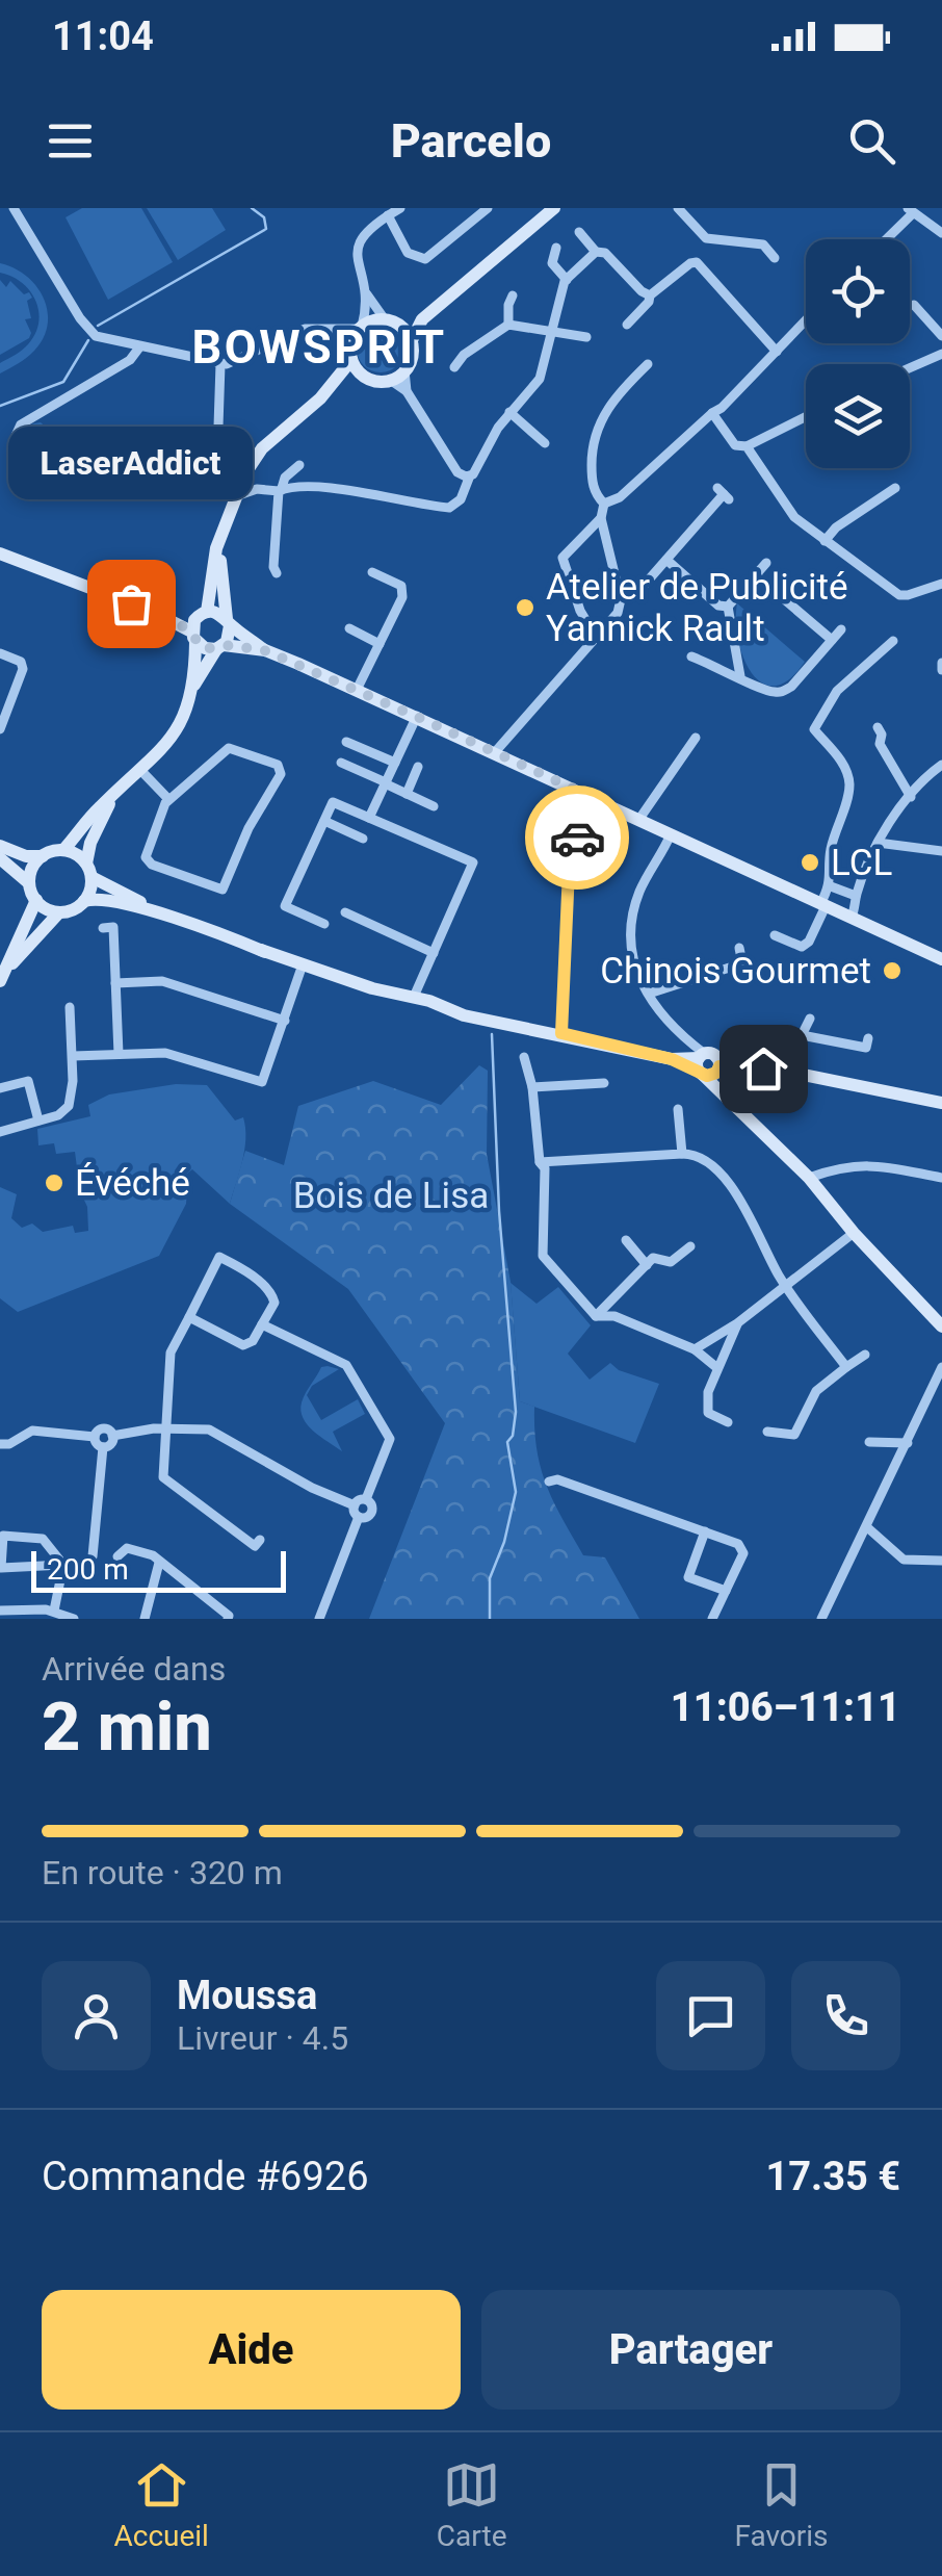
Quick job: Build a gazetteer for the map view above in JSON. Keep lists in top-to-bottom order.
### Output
{
  "districts": ["BOWSPRIT"],
  "parks": ["Bois de Lisa"],
  "places": [
    "LaserAddict",
    "Atelier de Publicité Yannick Rault",
    "LCL",
    "Chinois Gourmet",
    "Évéché"
  ],
  "scale_bar": "200 m",
  "page": {
    "status": "11:04",
    "header": "Parcelo",
    "bubble": "LaserAddict",
    "scale": "200 m",
    "heading": ["2 min", "Arrivée dans", "11:06–11:11"],
    "panel": [
      "Moussa",
      "Livreur · 4.5",
      "Commande #6926",
      "17.35 €"
    ],
    "bar": "En route · 320 m",
    "buttons": ["Aide", "Partager"],
    "tabs": ["Accueil", "Carte", "Favoris"]
  }
}
